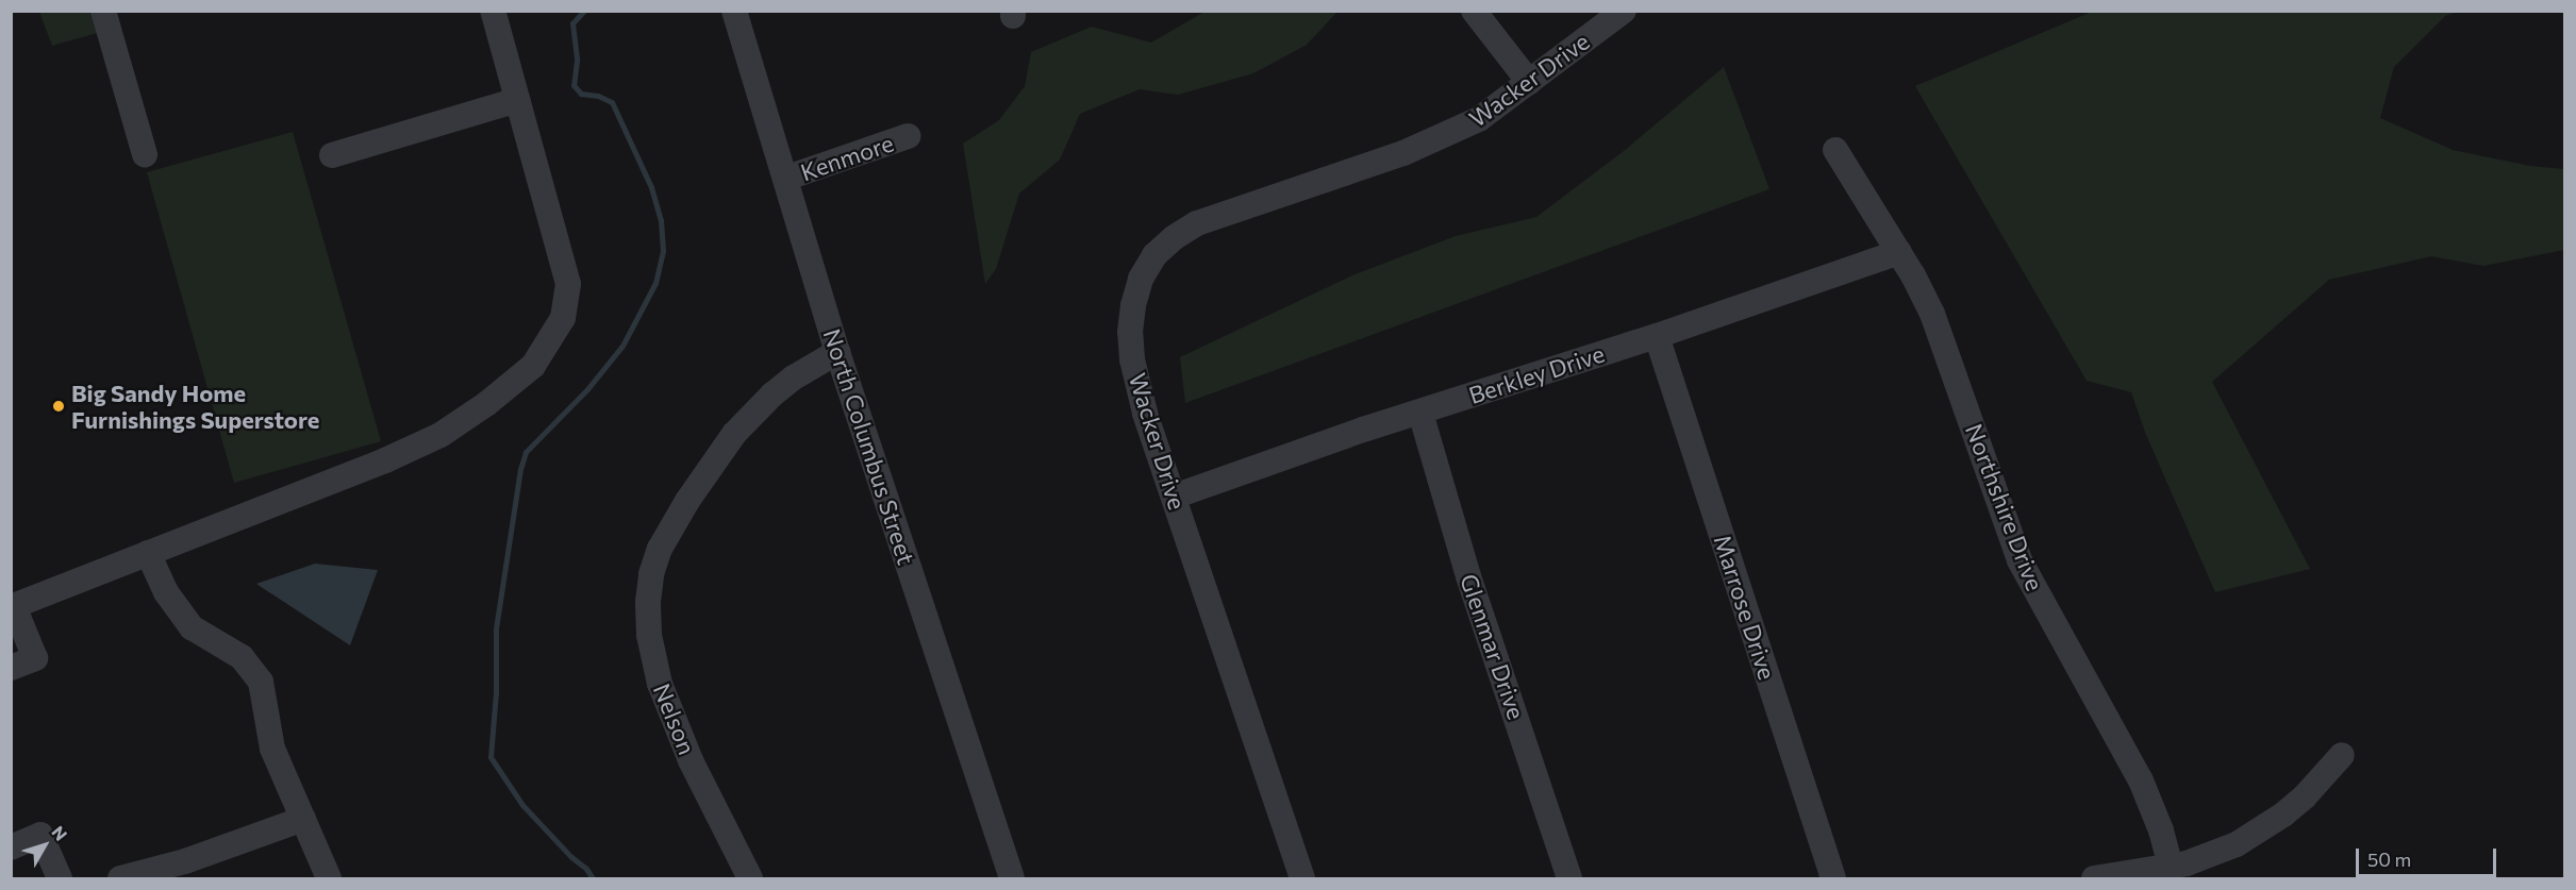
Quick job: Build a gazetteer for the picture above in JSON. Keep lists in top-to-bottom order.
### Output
{
  "streets": {
    "street": [
      "Wacker Drive",
      "Kenmore",
      "Berkley Drive",
      "North Columbus Street",
      "Northshire Drive",
      "Marrose Drive",
      "Glenmar Drive",
      "Nelson"
    ]
  },
  "crossings": [
    ["Wacker Drive", "Berkley Drive"],
    ["Kenmore", "North Columbus Street"],
    ["Berkley Drive", "Northshire Drive"],
    ["Berkley Drive", "Marrose Drive"],
    ["Berkley Drive", "Glenmar Drive"],
    ["North Columbus Street", "Nelson"]
  ],
  "places": ["Big Sandy Home Furnishings Superstore"],
  "scale_bar": "50 m",
  "north": "top right"
}
